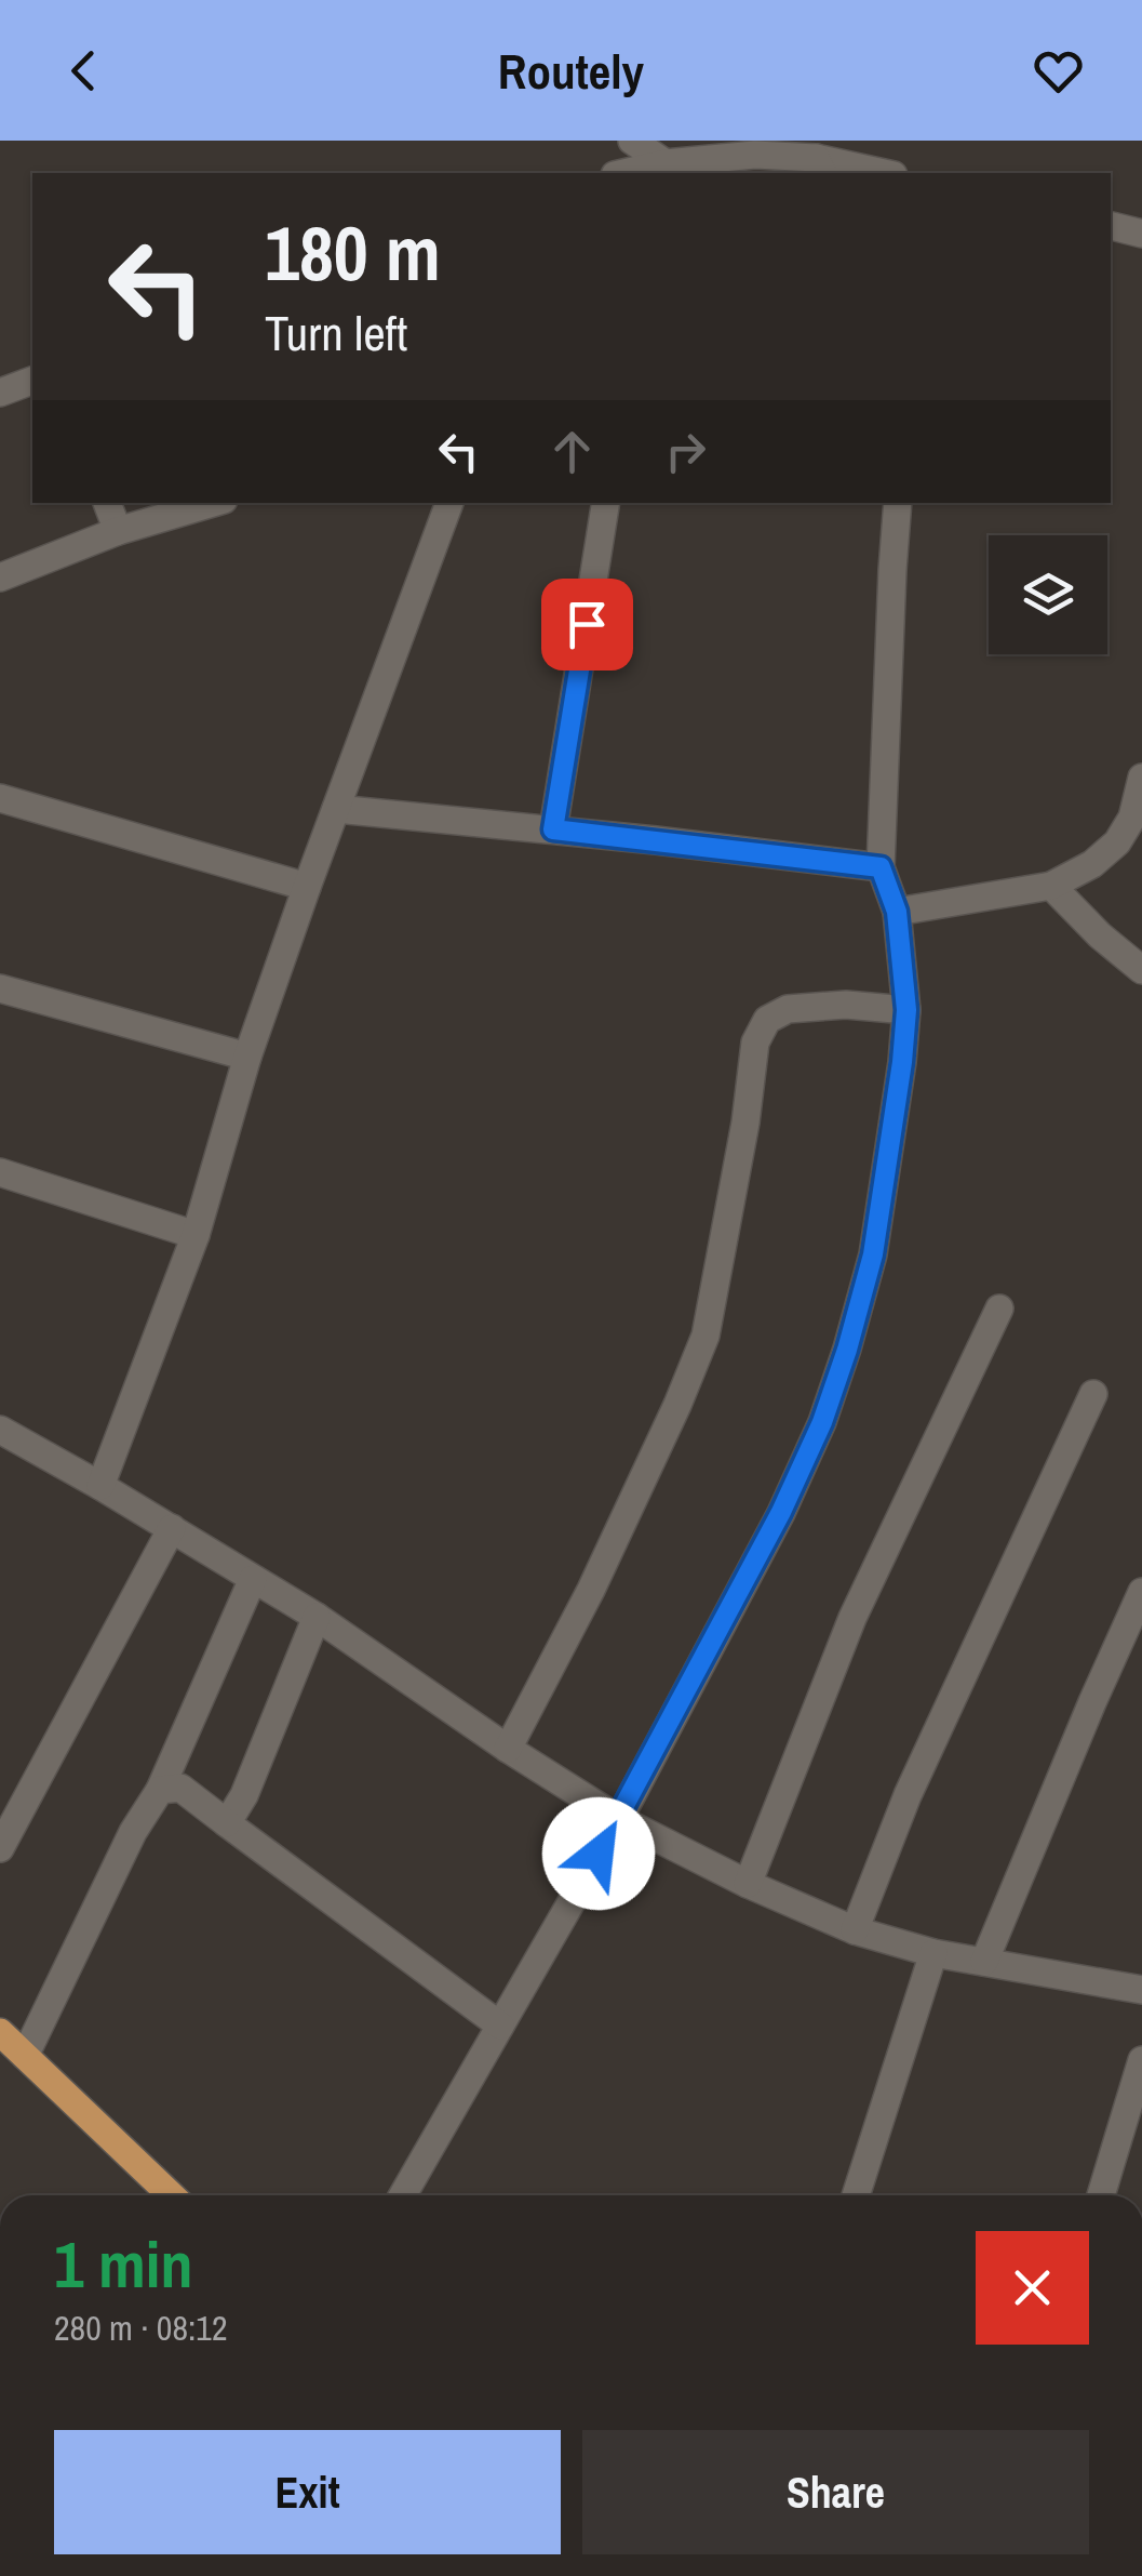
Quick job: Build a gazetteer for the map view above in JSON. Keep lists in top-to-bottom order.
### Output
{
  "page": {
    "header": "Routely",
    "turn": ["180 m", "Turn left"],
    "heading": ["1 min", "280 m · 08:12"],
    "buttons": ["Exit", "Share"]
  }
}
